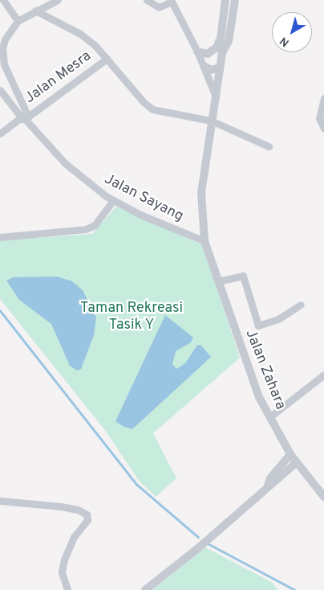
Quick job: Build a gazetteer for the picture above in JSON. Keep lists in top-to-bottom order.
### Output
{
  "streets": {
    "street": ["Jalan Mesra", "Jalan Sayang", "Jalan Zahara"]
  },
  "crossings": [
    ["Jalan Mesra", "Jalan Sayang"],
    ["Jalan Mesra", "Jalan Zahara"],
    ["Jalan Sayang", "Jalan Zahara"]
  ],
  "parks": ["Taman Rekreasi Tasik Y"],
  "north": "bottom left"
}
